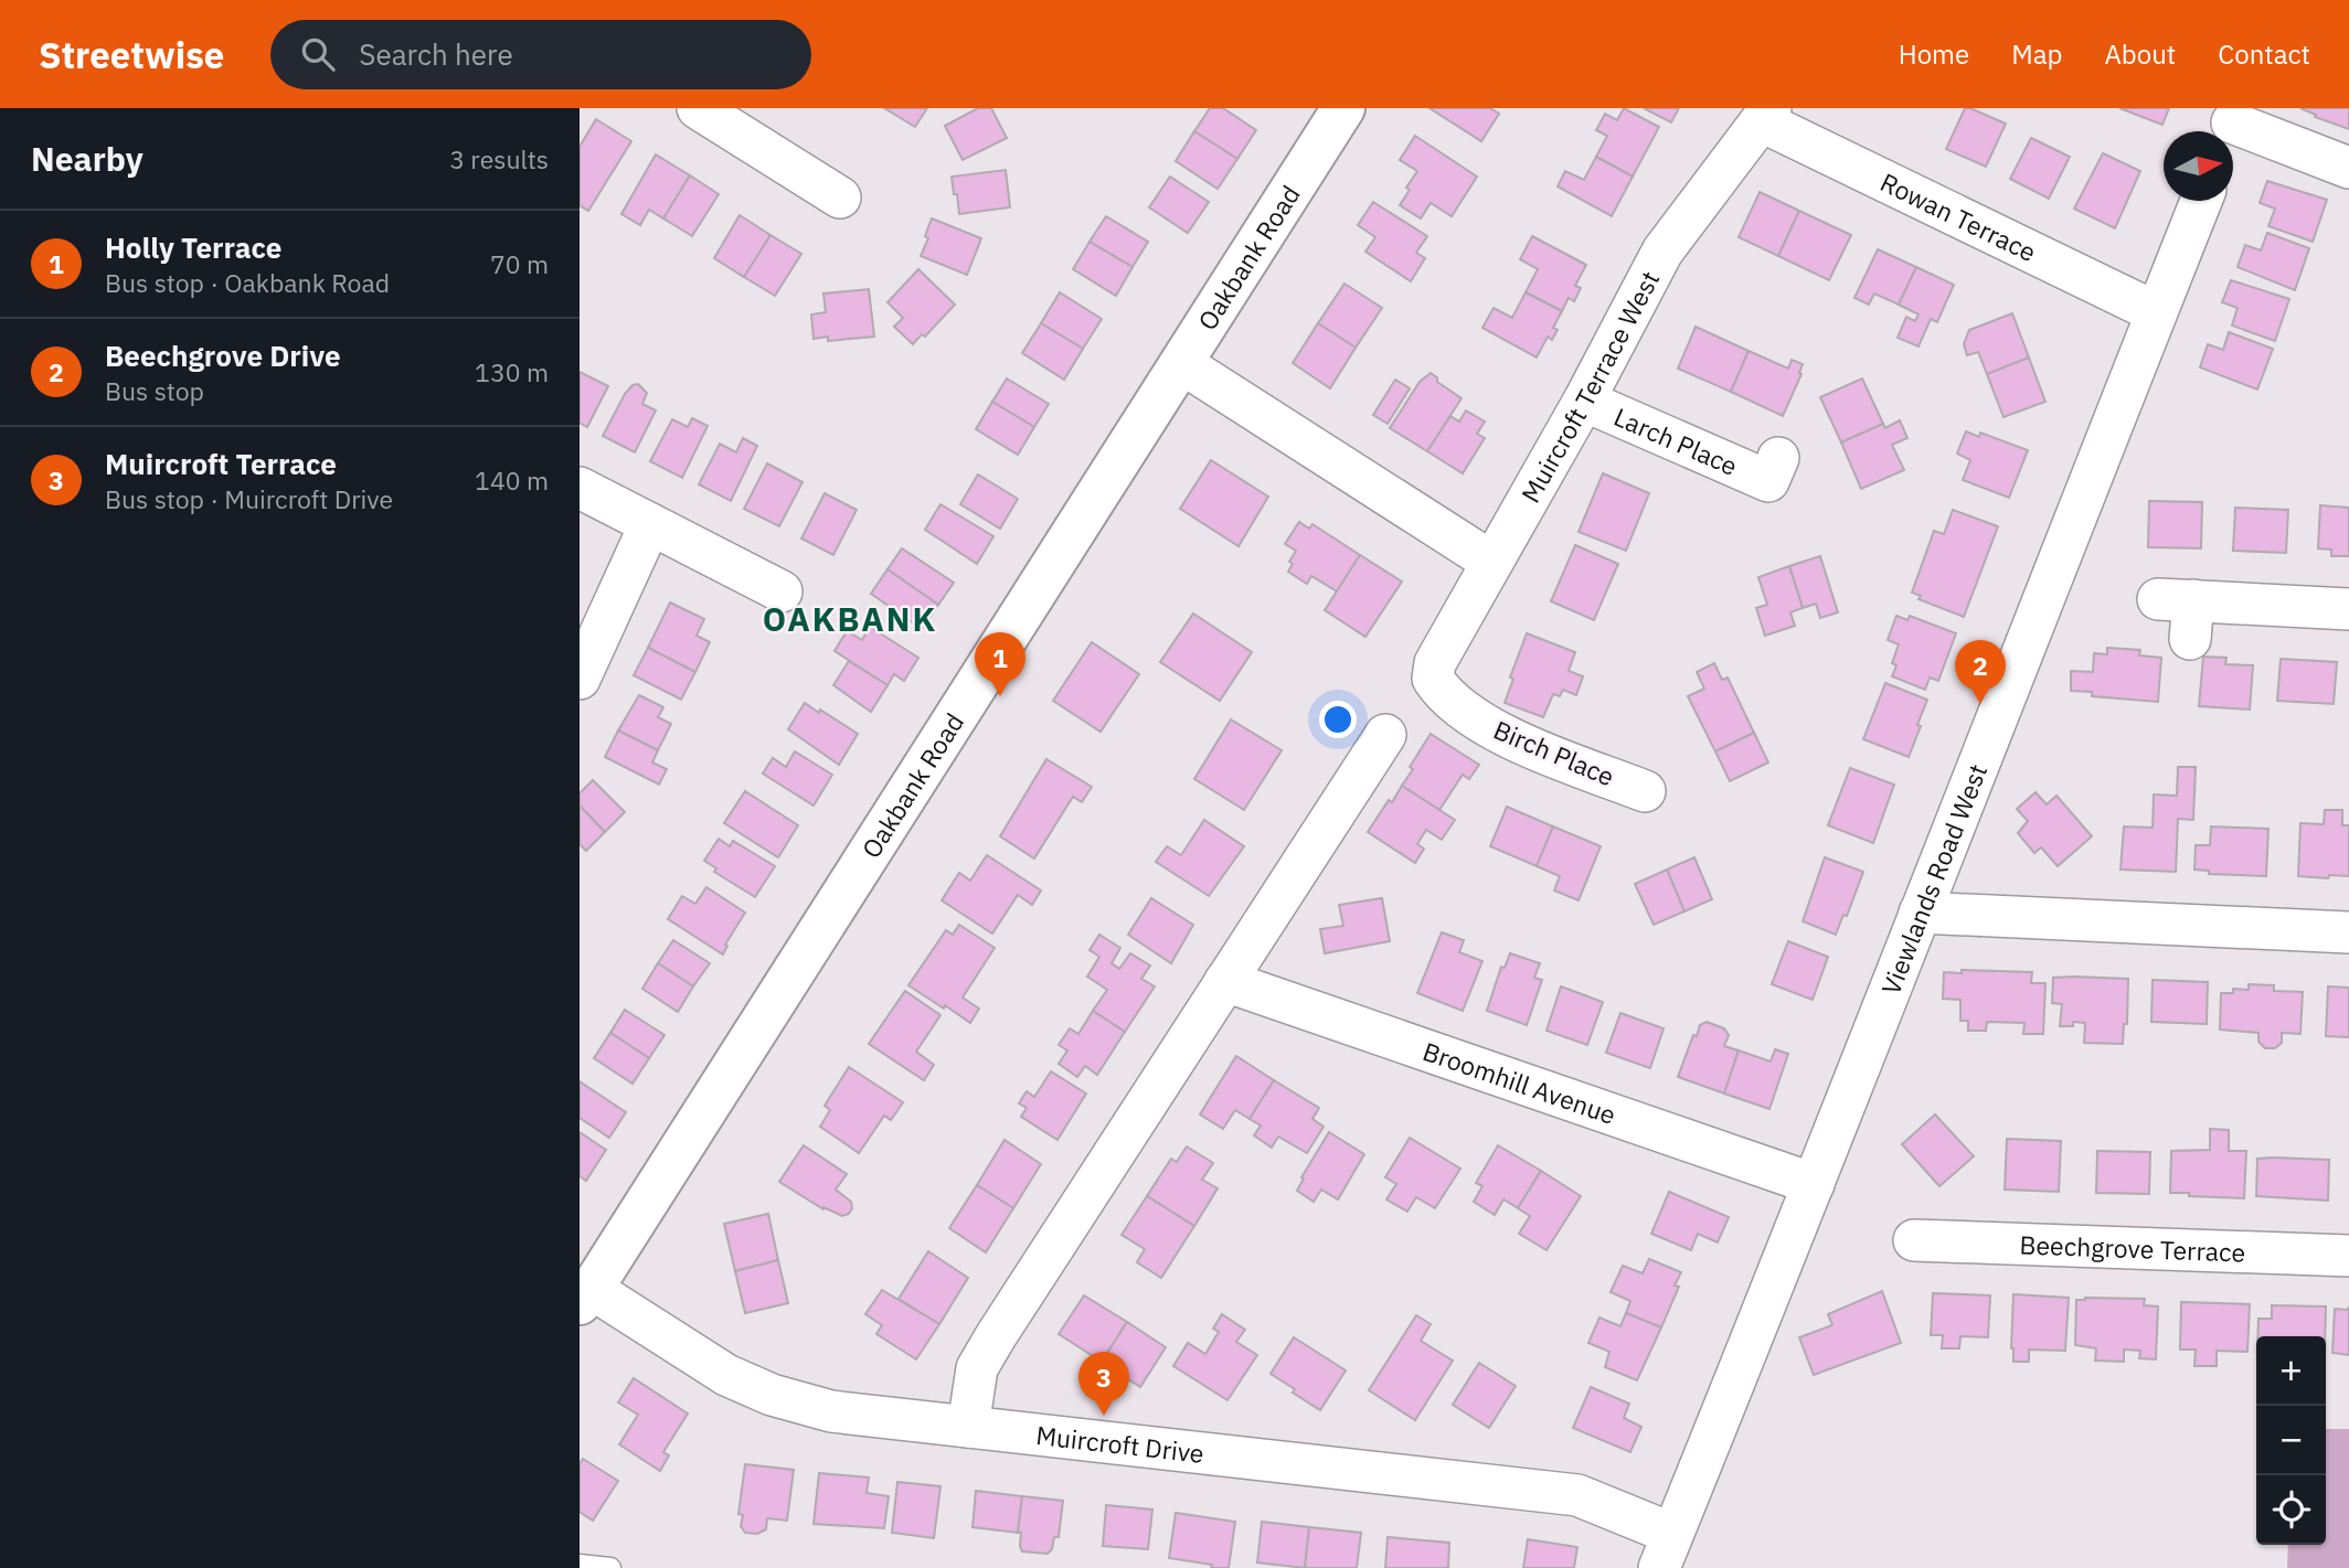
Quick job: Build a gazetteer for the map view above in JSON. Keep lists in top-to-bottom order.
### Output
{
  "streets": {
    "street": [
      "Rowan Terrace",
      "Oakbank Road",
      "Muircroft Terrace West",
      "Larch Place",
      "Birch Place",
      "Viewlands Road West",
      "Broomhill Avenue",
      "Beechgrove Terrace",
      "Muircroft Drive"
    ]
  },
  "crossings": [
    ["Rowan Terrace", "Muircroft Terrace West"],
    ["Rowan Terrace", "Viewlands Road West"],
    ["Oakbank Road", "Muircroft Drive"],
    ["Muircroft Terrace West", "Larch Place"],
    ["Muircroft Terrace West", "Birch Place"],
    ["Viewlands Road West", "Broomhill Avenue"],
    ["Viewlands Road West", "Muircroft Drive"]
  ],
  "districts": ["OAKBANK"],
  "north": "right",
  "page": {
    "header": "Streetwise",
    "search": "Search here",
    "nav": [
      "Home",
      "Map",
      "About",
      "Contact"
    ],
    "heading": ["Nearby", "3 results"],
    "list": [
      {
        "mark": "1",
        "name": "Holly Terrace",
        "note": "Bus stop · Oakbank Road",
        "value": "70 m"
      },
      {
        "mark": "2",
        "name": "Beechgrove Drive",
        "note": "Bus stop",
        "value": "130 m"
      },
      {
        "mark": "3",
        "name": "Muircroft Terrace",
        "note": "Bus stop · Muircroft Drive",
        "value": "140 m"
      }
    ],
    "pins": ["1", "2", "3"],
    "map_buttons": ["+", "−"]
  }
}
